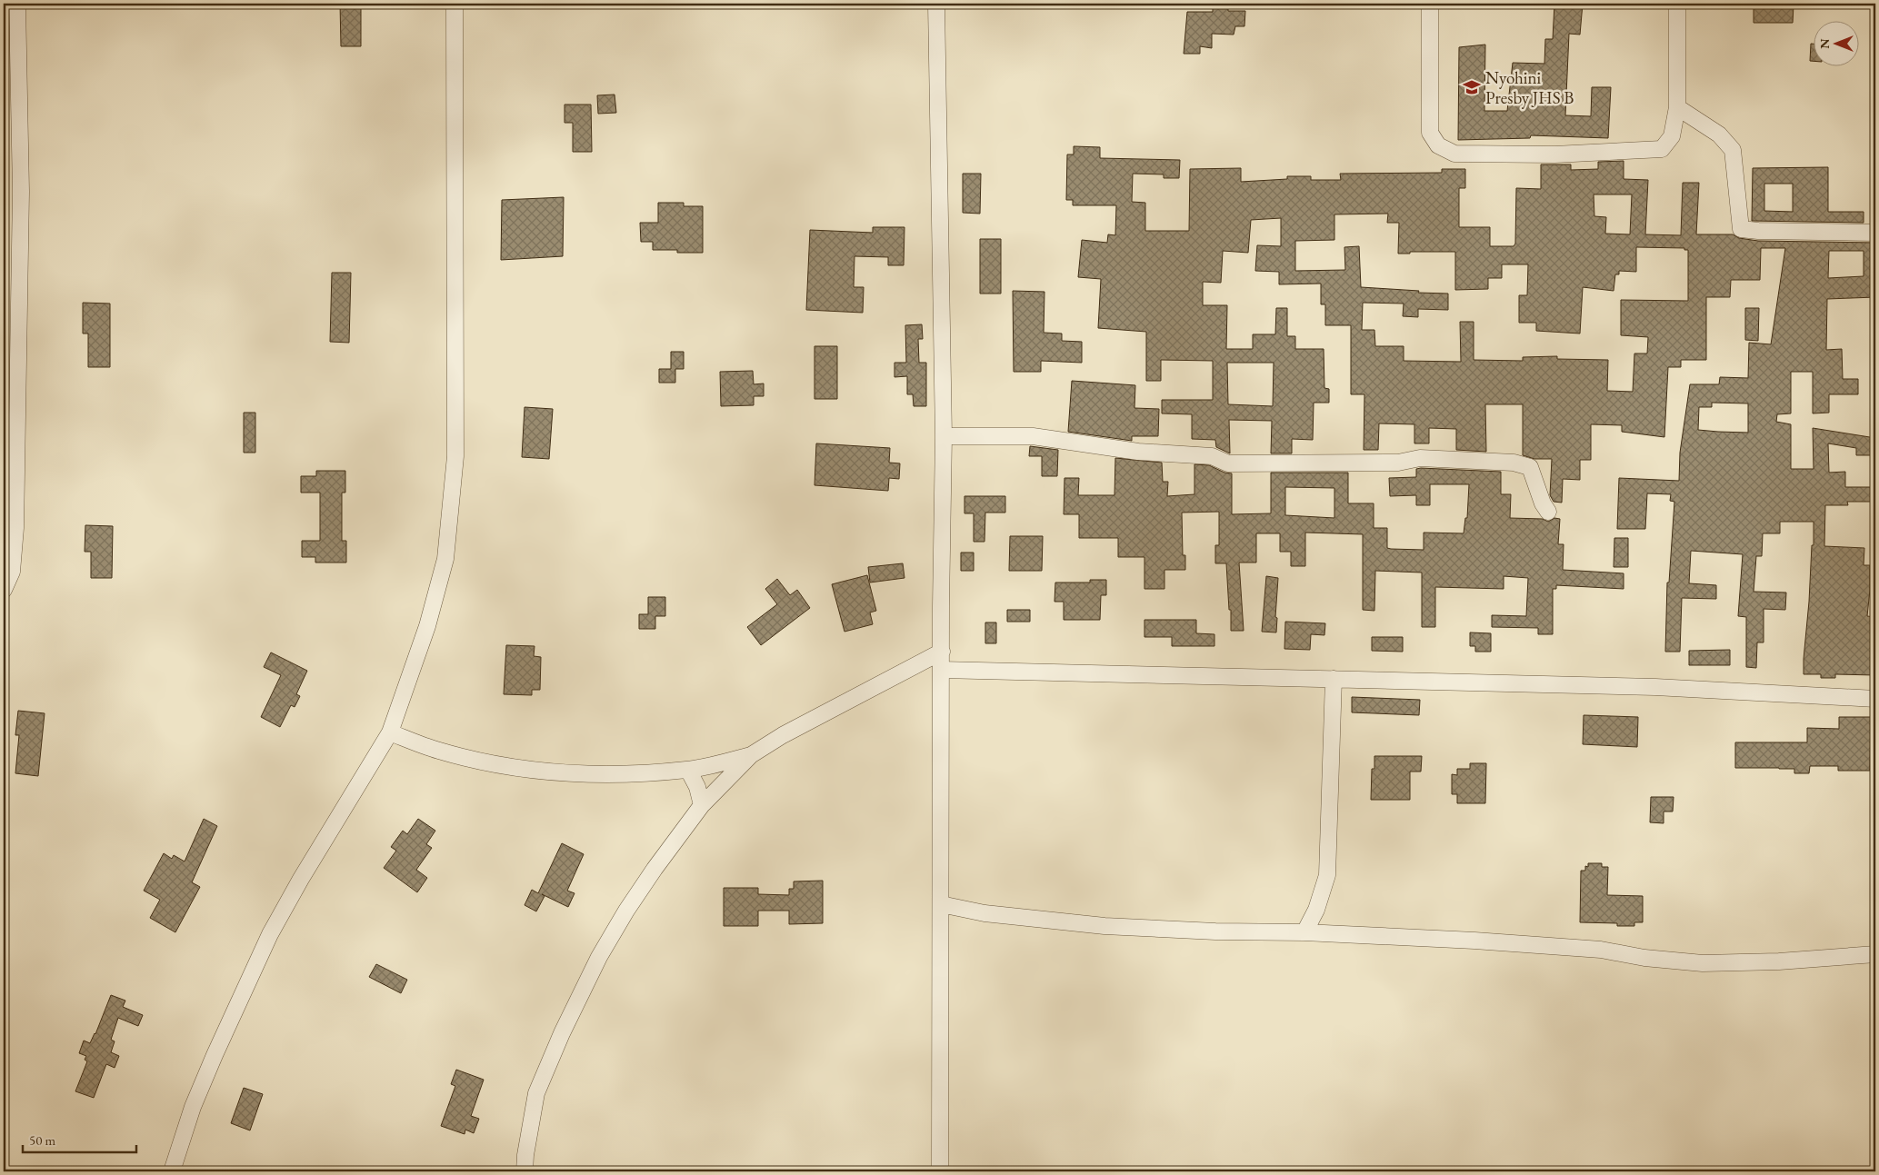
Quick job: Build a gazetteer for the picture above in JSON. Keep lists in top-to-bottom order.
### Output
{
  "places": {
    "school or university": ["Nyohini Presby JHS B"]
  },
  "scale_bar": "50 m",
  "north": "left"
}
